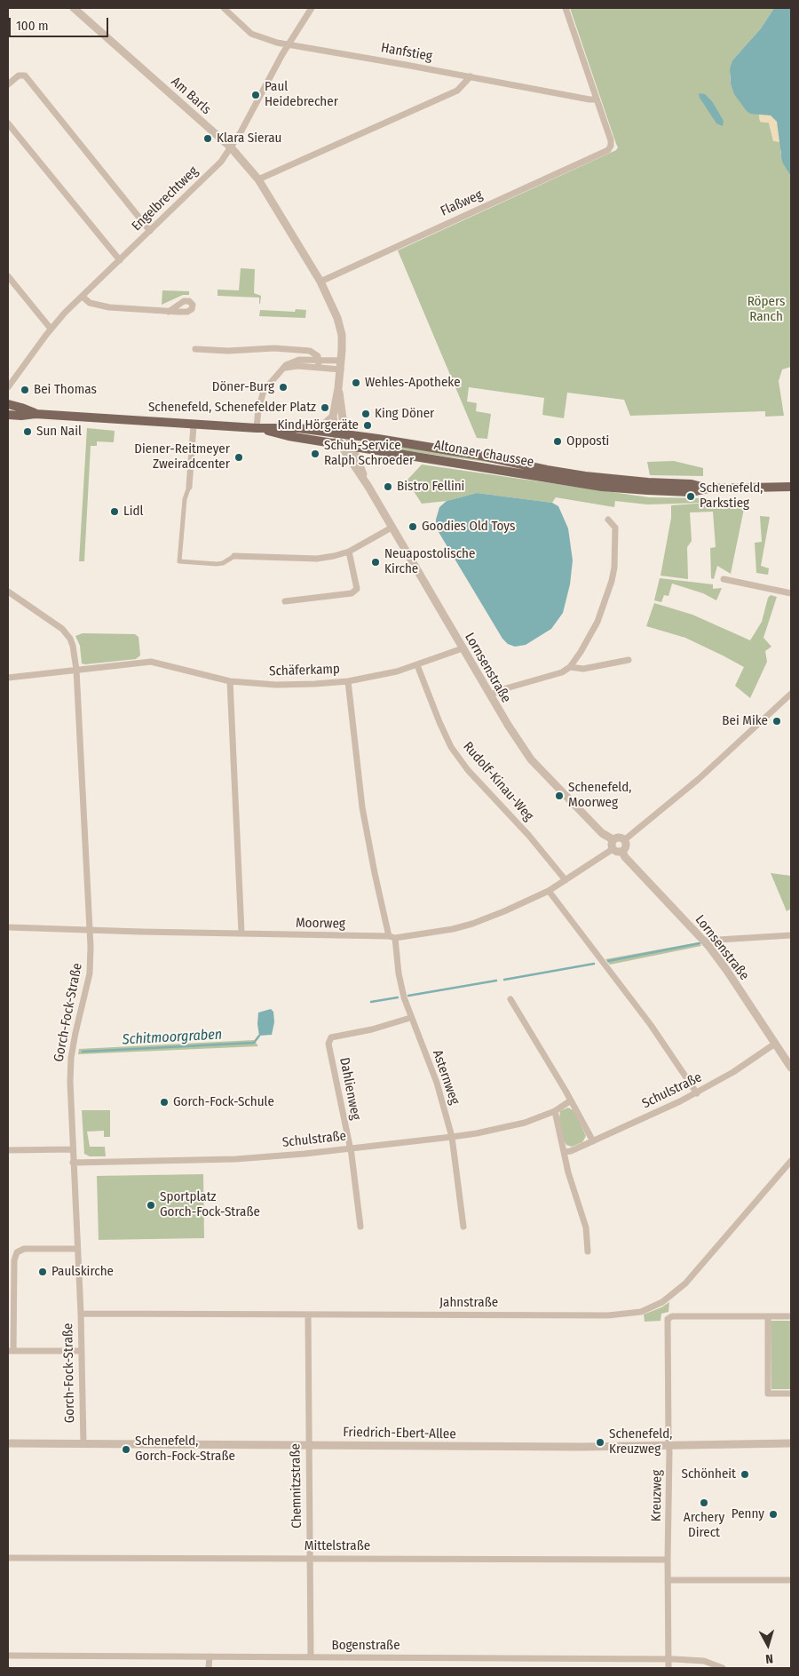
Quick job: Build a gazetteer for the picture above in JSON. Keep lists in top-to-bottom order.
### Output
{
  "streets": {
    "main road": ["Altonaer Chaussee"],
    "street": [
      "Hanfstieg",
      "Am Barls",
      "Engelbrechtweg",
      "Flaßweg",
      "Lornsenstraße",
      "Schäferkamp",
      "Rudolf-Kinau-Weg",
      "Moorweg",
      "Gorch-Fock-Straße",
      "Asternweg",
      "Dahlienweg",
      "Schulstraße",
      "Jahnstraße",
      "Friedrich-Ebert-Allee",
      "Chemnitzstraße",
      "Kreuzweg",
      "Mittelstraße",
      "Bogenstraße"
    ]
  },
  "crossings": [
    ["Hanfstieg", "Engelbrechtweg"],
    ["Hanfstieg", "Flaßweg"],
    ["Am Barls", "Engelbrechtweg"],
    ["Am Barls", "Flaßweg"],
    ["Am Barls", "Lornsenstraße"],
    ["Altonaer Chaussee", "Lornsenstraße"],
    ["Lornsenstraße", "Schäferkamp"],
    ["Lornsenstraße", "Moorweg"],
    ["Lornsenstraße", "Schulstraße"],
    ["Schäferkamp", "Rudolf-Kinau-Weg"],
    ["Schäferkamp", "Gorch-Fock-Straße"],
    ["Schäferkamp", "Asternweg"],
    ["Rudolf-Kinau-Weg", "Moorweg"],
    ["Moorweg", "Gorch-Fock-Straße"],
    ["Moorweg", "Asternweg"],
    ["Gorch-Fock-Straße", "Schulstraße"],
    ["Gorch-Fock-Straße", "Jahnstraße"],
    ["Gorch-Fock-Straße", "Friedrich-Ebert-Allee"],
    ["Asternweg", "Dahlienweg"],
    ["Asternweg", "Schulstraße"],
    ["Dahlienweg", "Schulstraße"],
    ["Jahnstraße", "Chemnitzstraße"],
    ["Friedrich-Ebert-Allee", "Chemnitzstraße"],
    ["Friedrich-Ebert-Allee", "Kreuzweg"],
    ["Chemnitzstraße", "Mittelstraße"],
    ["Chemnitzstraße", "Bogenstraße"],
    ["Kreuzweg", "Mittelstraße"],
    ["Kreuzweg", "Bogenstraße"]
  ],
  "water": ["Schitmoorgraben"],
  "parks": ["Röpers Ranch"],
  "places": [
    "Paul Heidebrecher",
    "Klara Sierau",
    "Wehles-Apotheke",
    "Döner-Burg",
    "Bei Thomas",
    "Schenefeld, Schenefelder Platz",
    "King Döner",
    "Kind Hörgeräte",
    "Sun Nail",
    "Opposti",
    "Schuh-Service Ralph Schroeder",
    "Diener-Reitmeyer Zweiradcenter",
    "Bistro Fellini",
    "Schenefeld, Parkstieg",
    "Lidl",
    "Goodies Old Toys",
    "Neuapostolische Kirche",
    "Bei Mike",
    "Schenefeld, Moorweg",
    "Gorch-Fock-Schule",
    "Sportplatz Gorch-Fock-Straße",
    "Paulskirche",
    "Schenefeld, Kreuzweg",
    "Schenefeld, Gorch-Fock-Straße",
    "Schönheit",
    "Archery Direct",
    "Penny"
  ],
  "scale_bar": "100 m",
  "north": "bottom"
}
